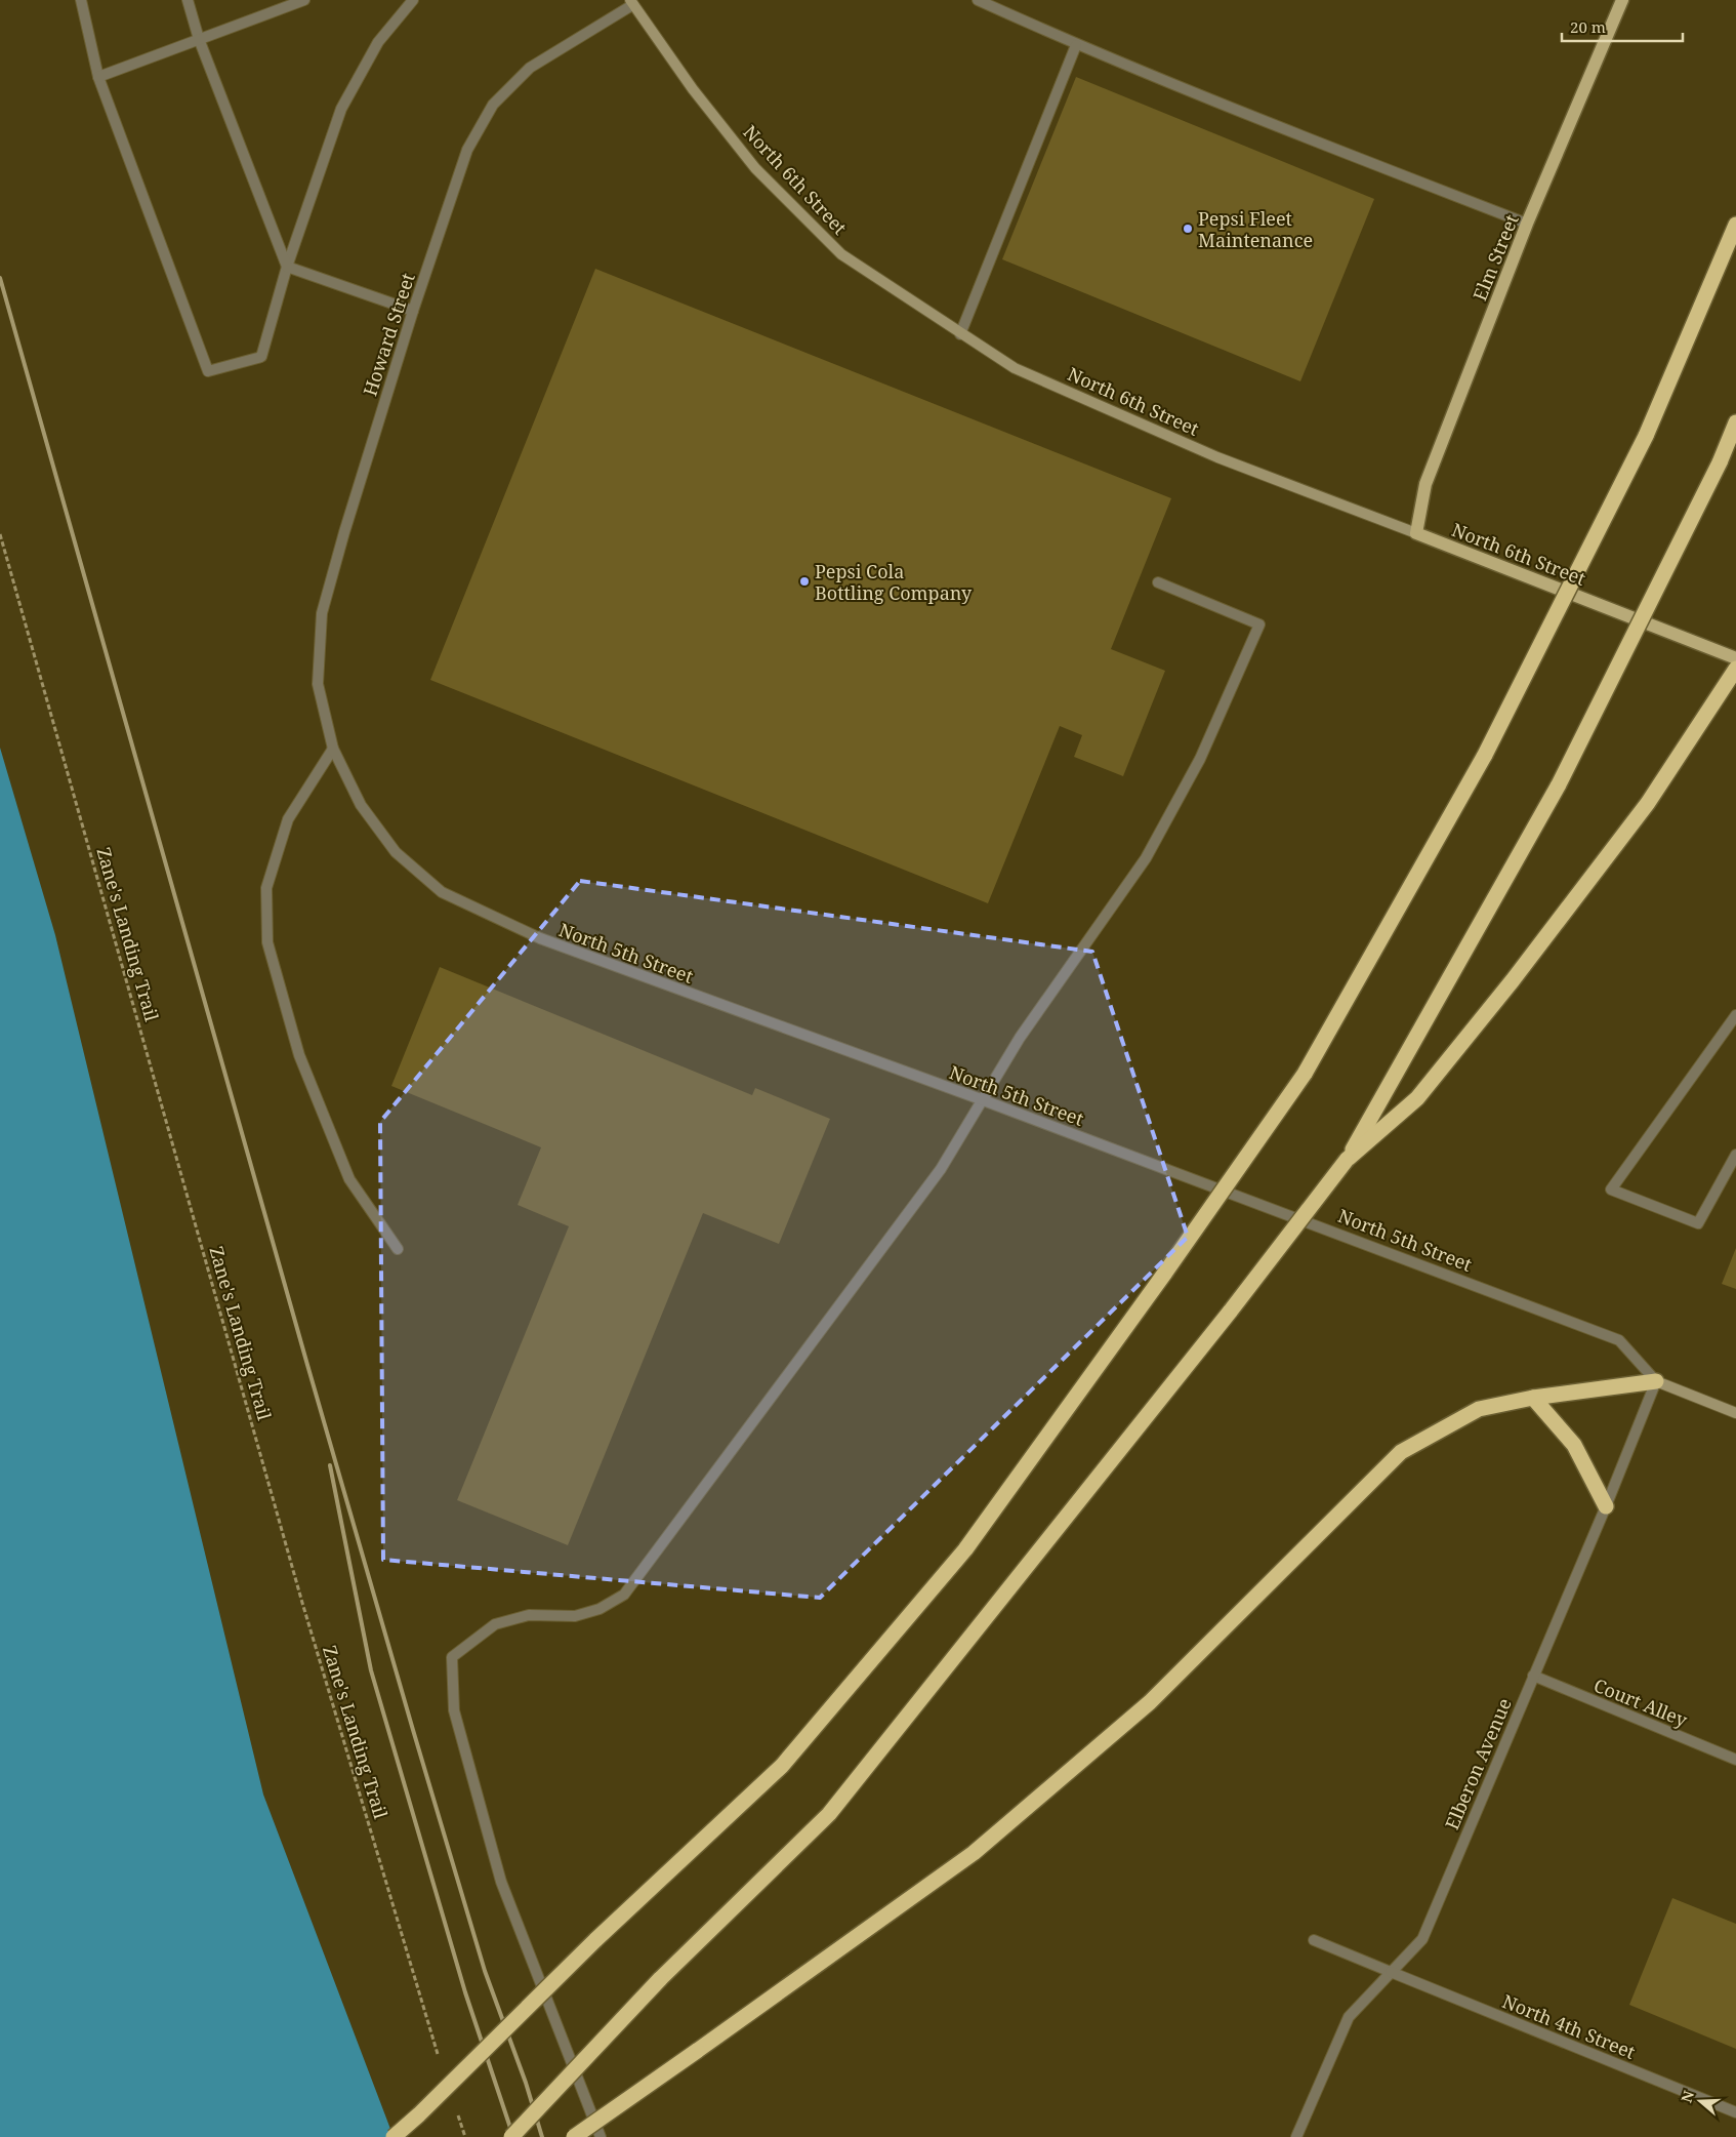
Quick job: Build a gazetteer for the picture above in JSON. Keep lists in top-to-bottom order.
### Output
{
  "streets": {
    "main road": ["North 6th Street", "Elm Street", "North 5th Street"],
    "street": [
      "Howard Street",
      "Court Alley",
      "Elberon Avenue",
      "North 4th Street"
    ],
    "path": ["Zane's Landing Trail"]
  },
  "crossings": [
    ["North 6th Street", "Elm Street"],
    ["North 6th Street", "Howard Street"],
    ["Howard Street", "North 5th Street"],
    ["North 5th Street", "Elberon Avenue"],
    ["Court Alley", "Elberon Avenue"],
    ["Elberon Avenue", "North 4th Street"]
  ],
  "places": ["Pepsi Fleet Maintenance", "Pepsi Cola Bottling Company"],
  "scale_bar": "20 m",
  "north": "left"
}
